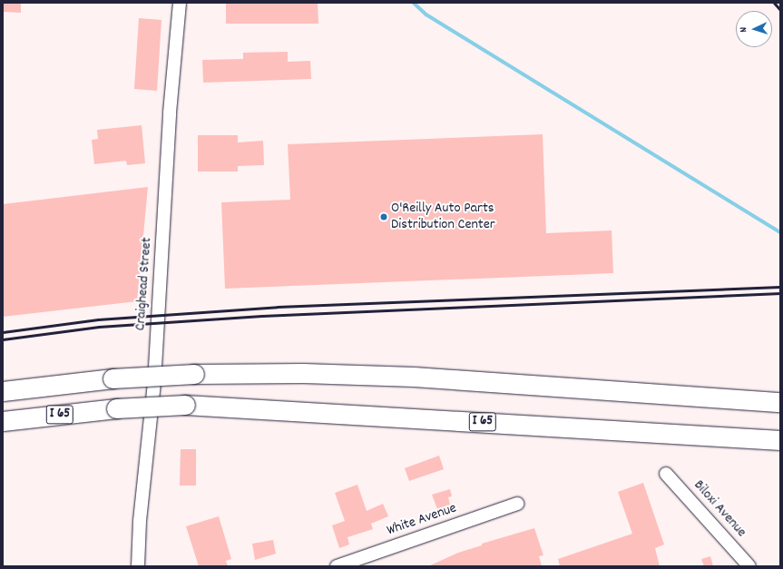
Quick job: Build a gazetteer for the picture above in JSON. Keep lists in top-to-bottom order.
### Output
{
  "streets": {
    "highway": ["I 65"],
    "street": ["Craighead Street", "Biloxi Avenue", "White Avenue"]
  },
  "places": ["O'Reilly Auto Parts Distribution Center"],
  "north": "left"
}
